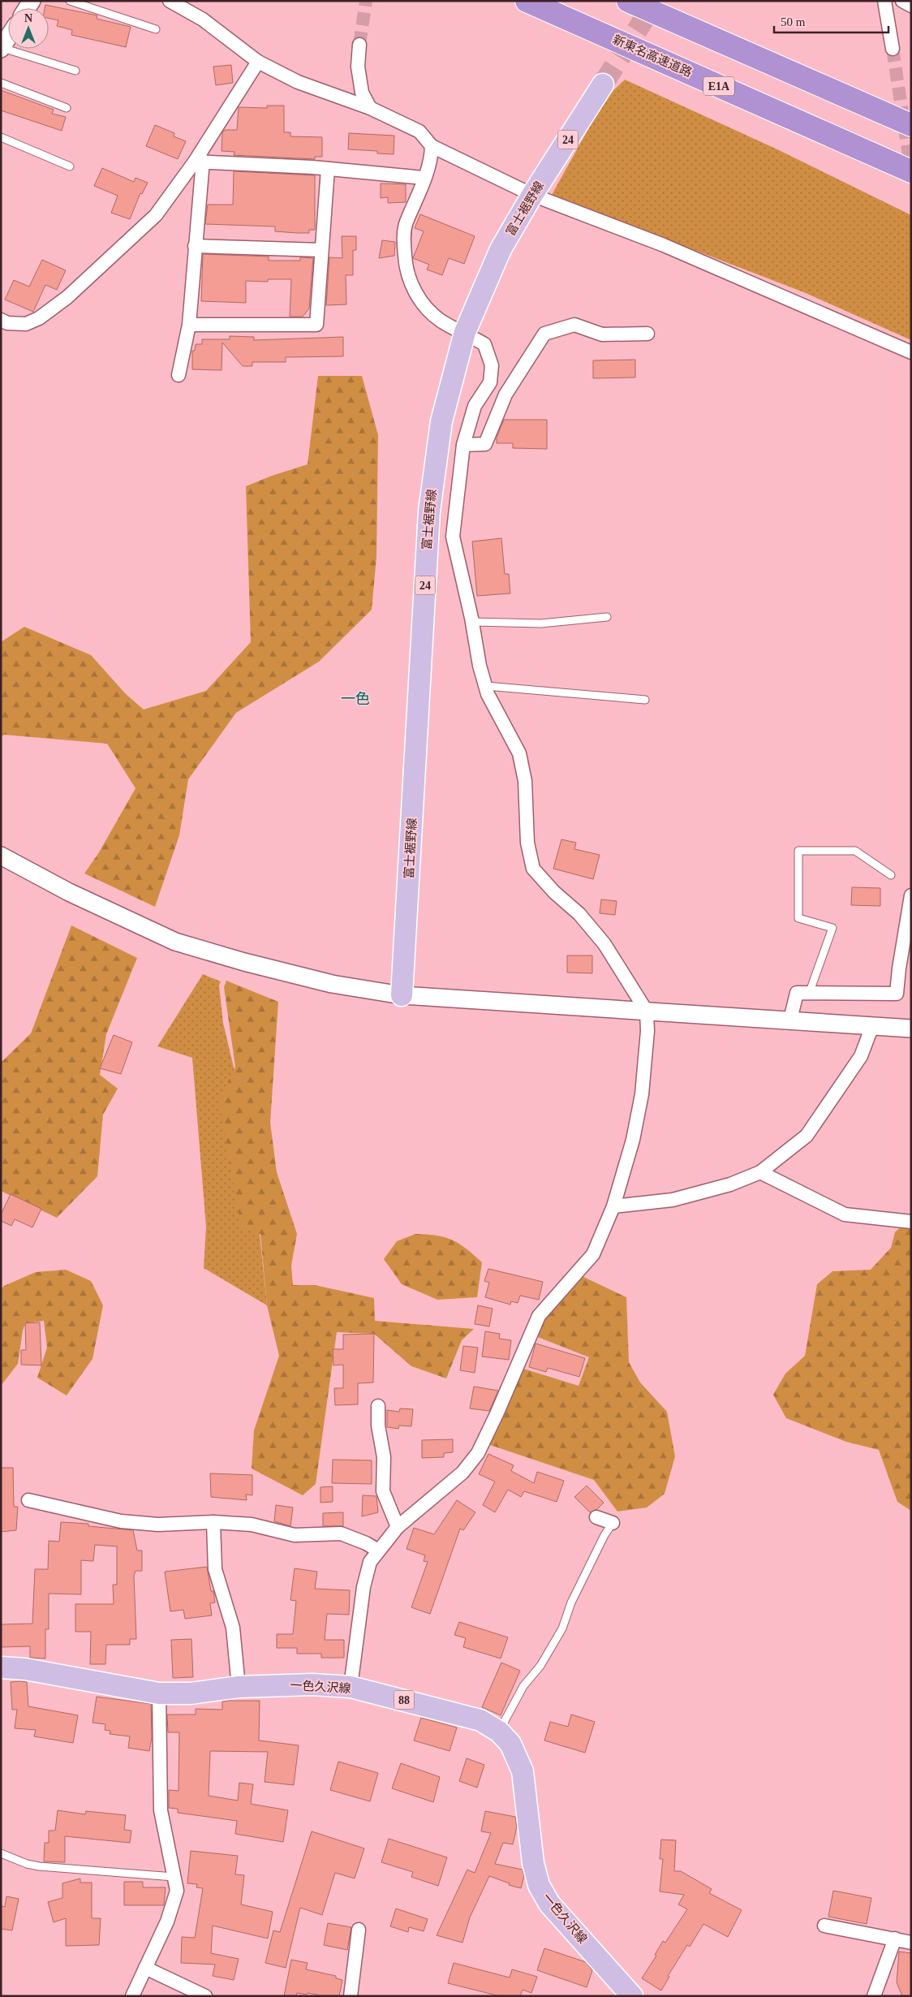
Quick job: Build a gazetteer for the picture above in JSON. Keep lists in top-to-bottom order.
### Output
{
  "streets": {
    "highway": ["新東名高速道路", "E1A"],
    "main road": [
      "24",
      "富士裾野線",
      "一色久沢線",
      "88"
    ]
  },
  "districts": ["一色"],
  "scale_bar": "50 m",
  "north": "top"
}
